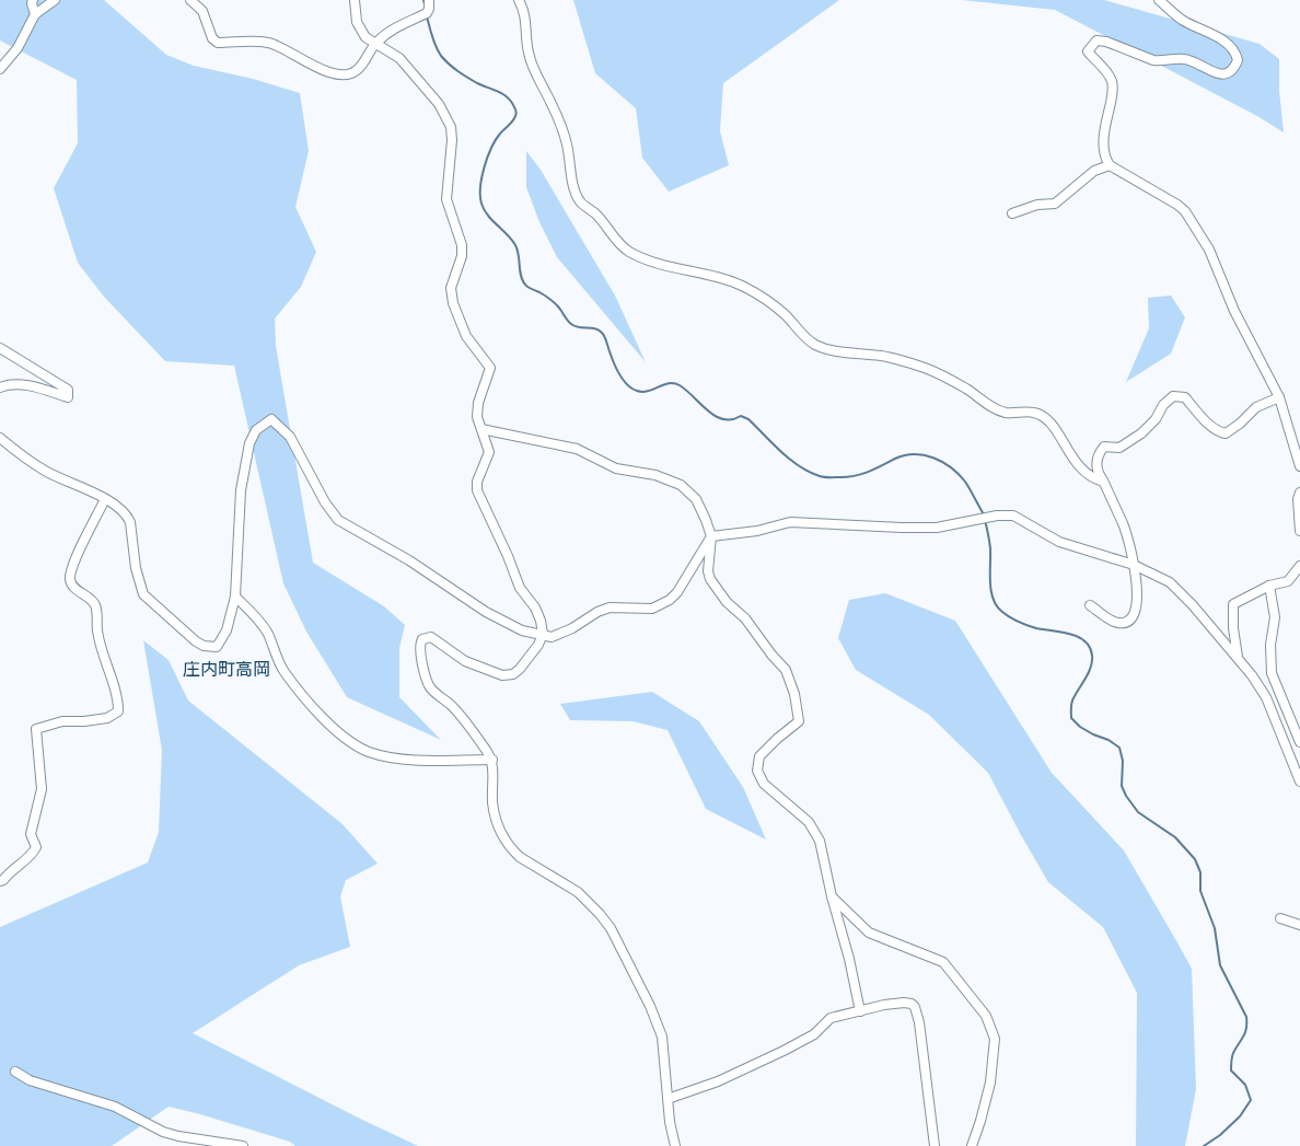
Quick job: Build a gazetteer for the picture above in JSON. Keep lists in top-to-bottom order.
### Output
{
  "districts": ["庄内町高岡"]
}
